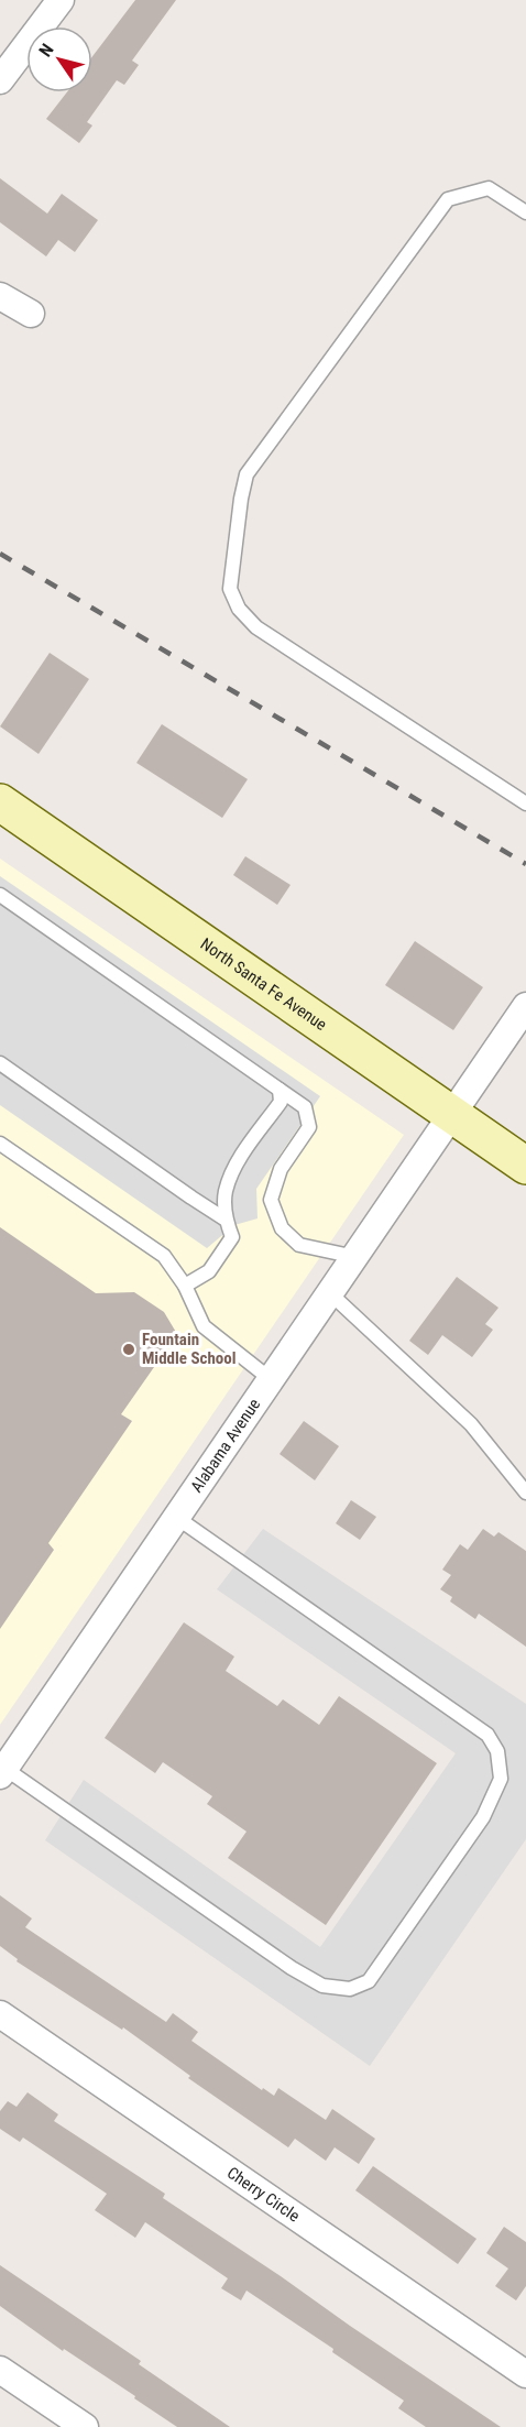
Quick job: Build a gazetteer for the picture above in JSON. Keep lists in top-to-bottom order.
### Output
{
  "streets": {
    "main road": ["North Santa Fe Avenue"],
    "street": ["Alabama Avenue", "Cherry Circle"]
  },
  "crossings": [
    ["North Santa Fe Avenue", "Alabama Avenue"]
  ],
  "places": ["Fountain Middle School"],
  "north": "top left"
}
